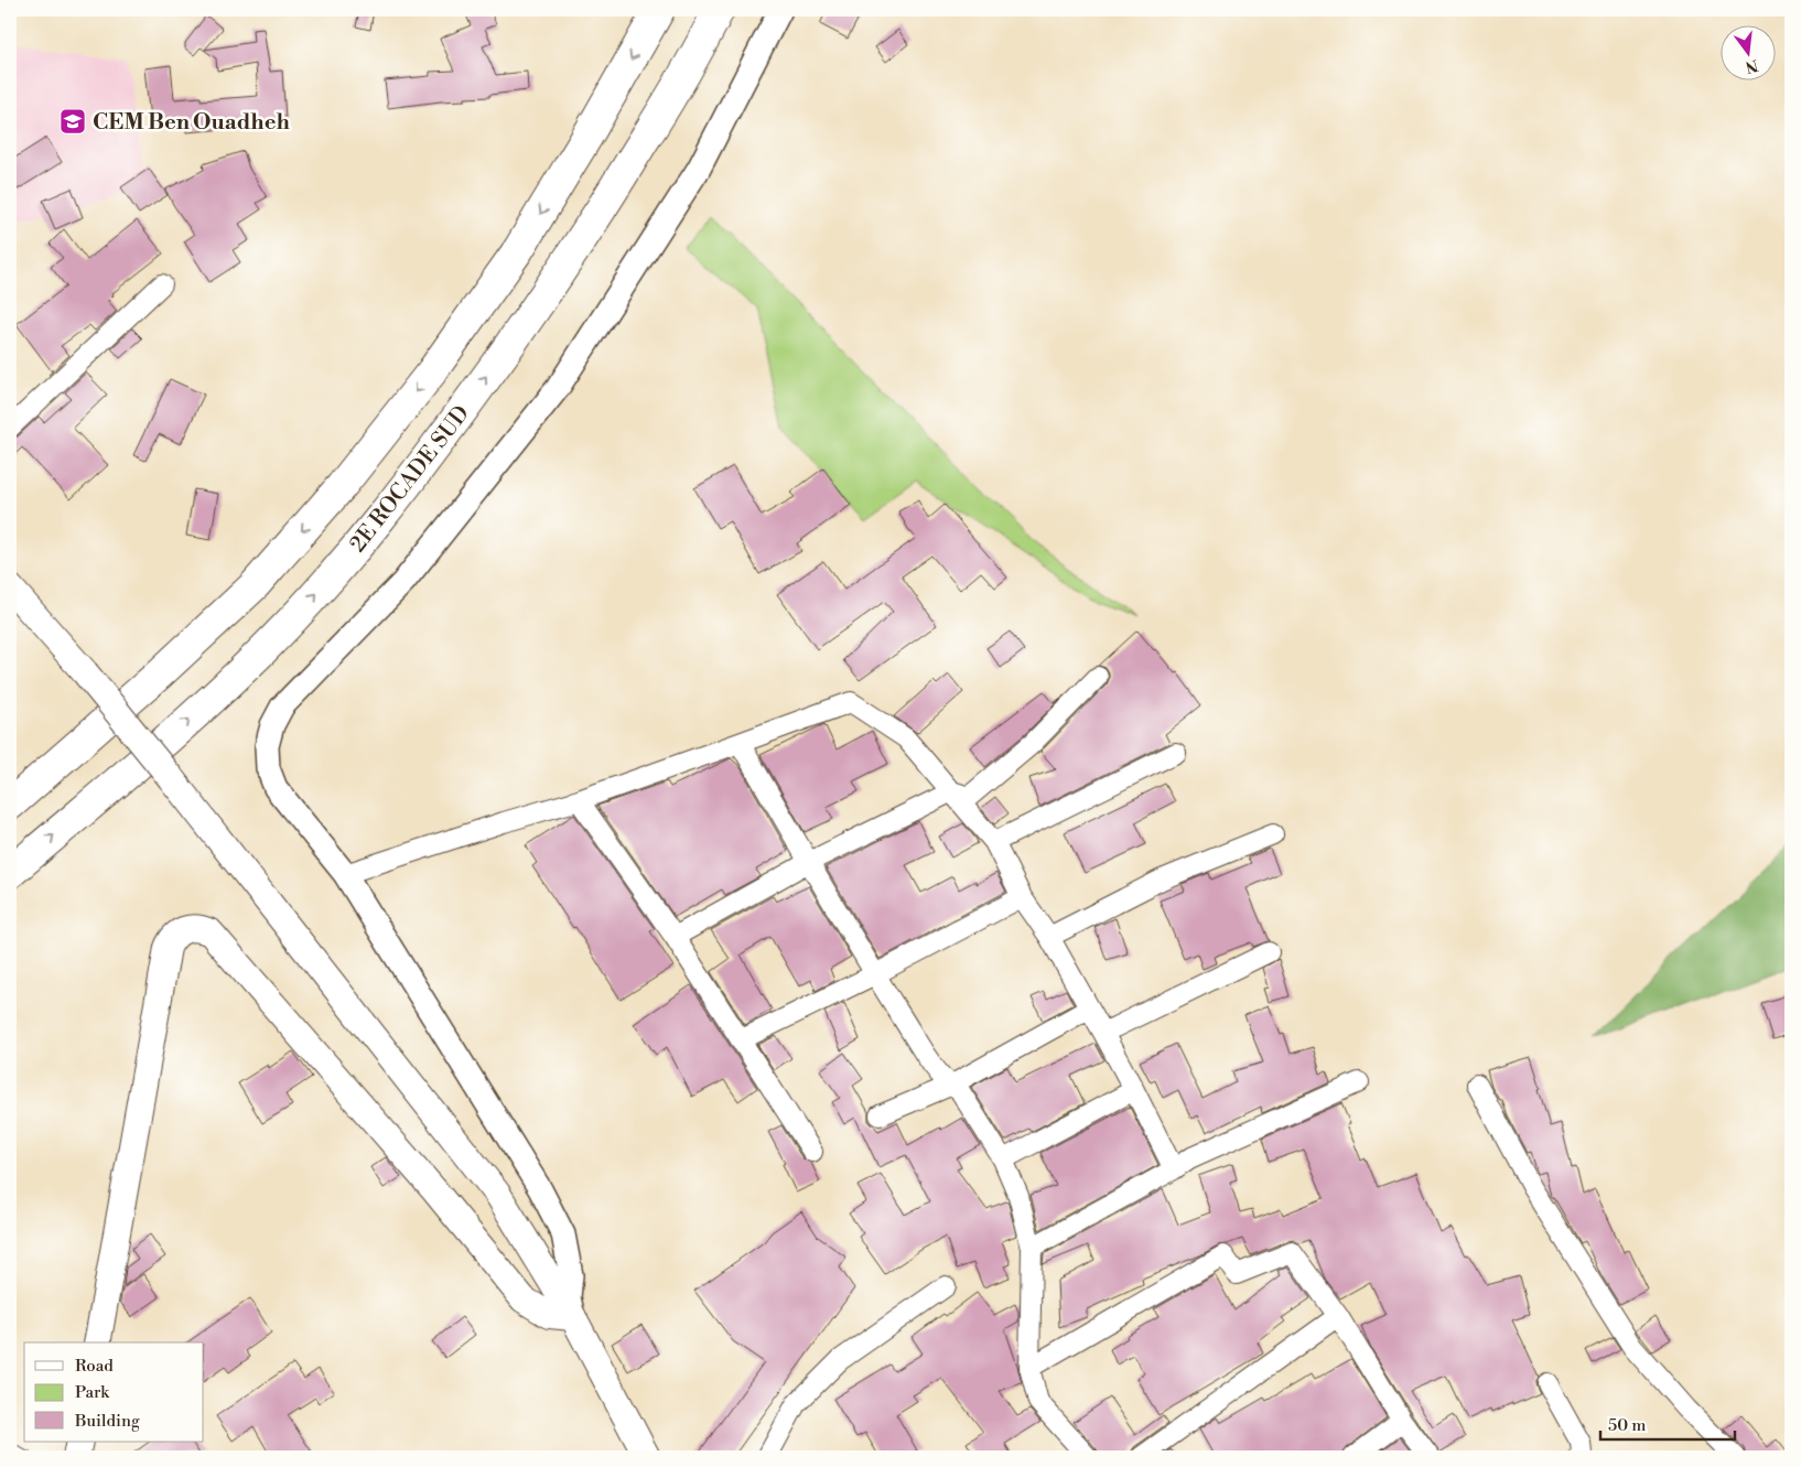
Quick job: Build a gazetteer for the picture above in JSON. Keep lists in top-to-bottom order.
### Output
{
  "streets": {
    "highway": ["2E ROCADE SUD"]
  },
  "places": {
    "school or university": ["CEM Ben Ouadheh"]
  },
  "legend": ["Road", "Park", "Building"],
  "scale_bar": "50 m",
  "north": "bottom"
}
